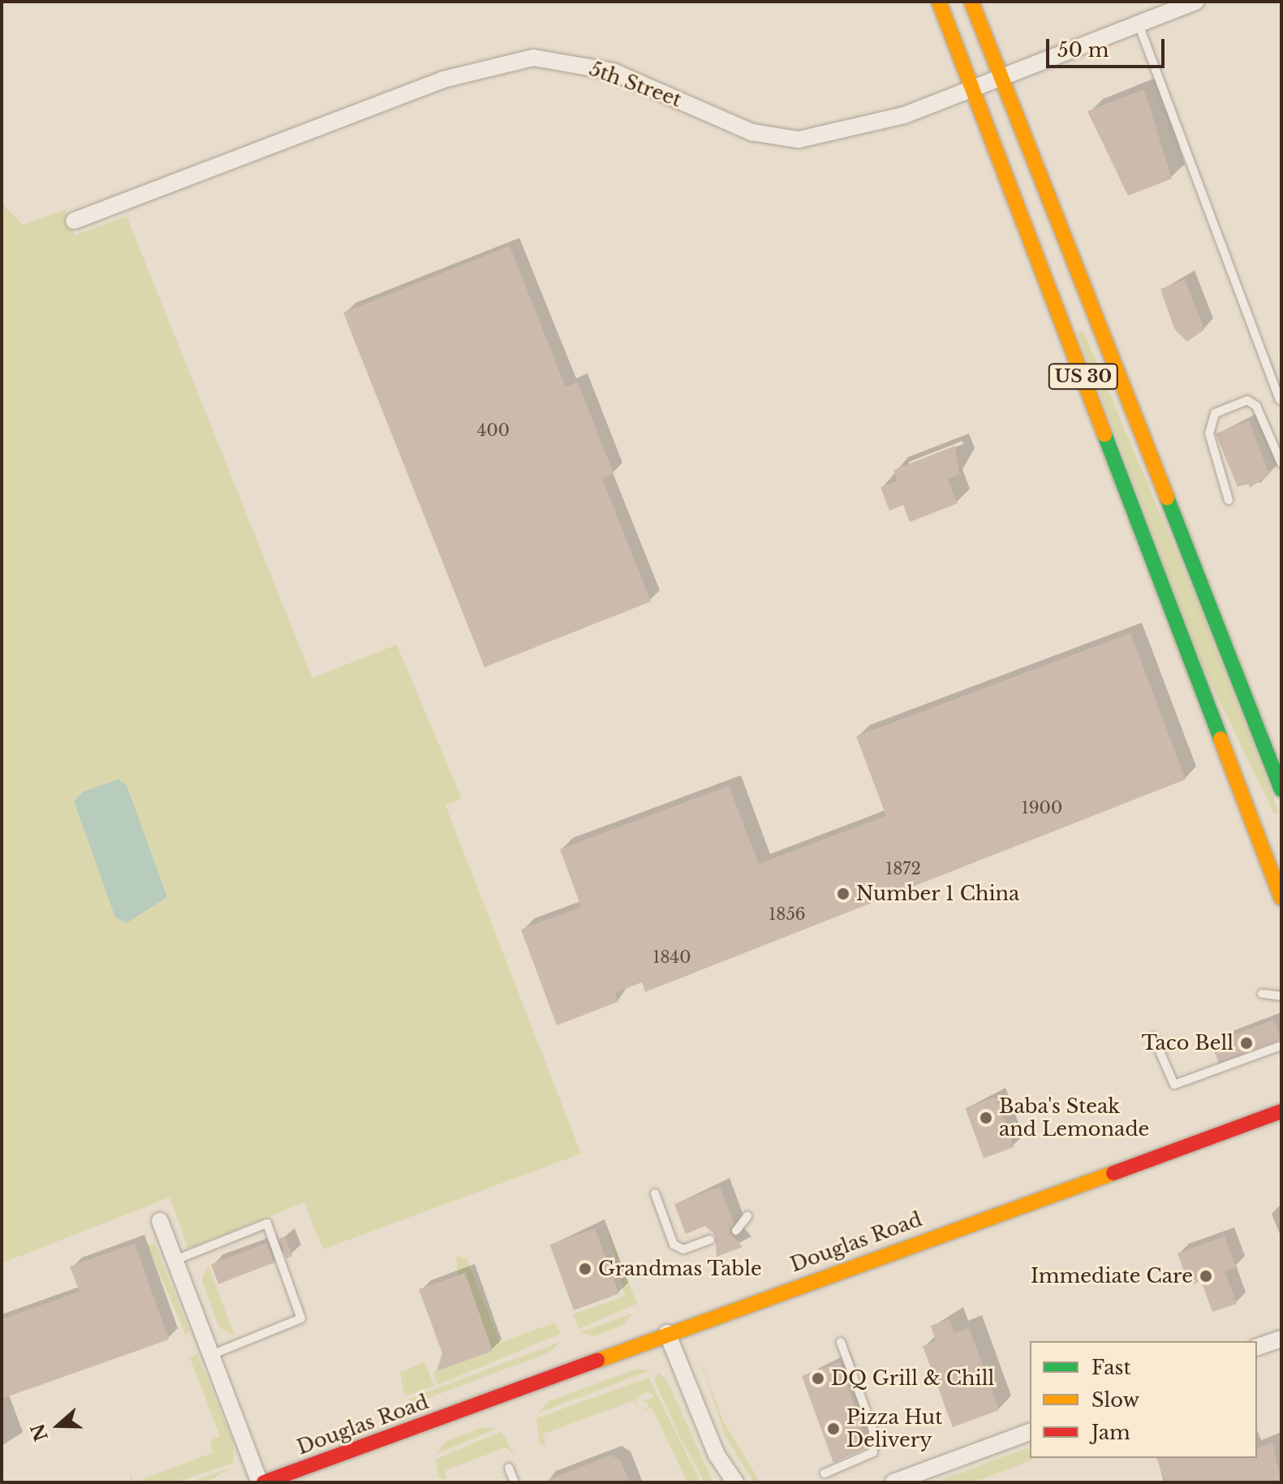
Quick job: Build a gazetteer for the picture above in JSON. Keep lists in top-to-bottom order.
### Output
{
  "streets": {
    "main road": ["US 30", "Douglas Road"],
    "street": ["5th Street"]
  },
  "crossings": [
    ["5th Street", "US 30"]
  ],
  "places": [
    "Number 1 China",
    "Taco Bell",
    "Baba's Steak and Lemonade",
    "Grandmas Table",
    "Immediate Care",
    "DQ Grill & Chill",
    "Pizza Hut Delivery"
  ],
  "house_numbers": [
    "400",
    "1900",
    "1872",
    "1856",
    "1840"
  ],
  "legend": ["Fast", "Slow", "Jam"],
  "scale_bar": "50 m",
  "north": "left"
}
